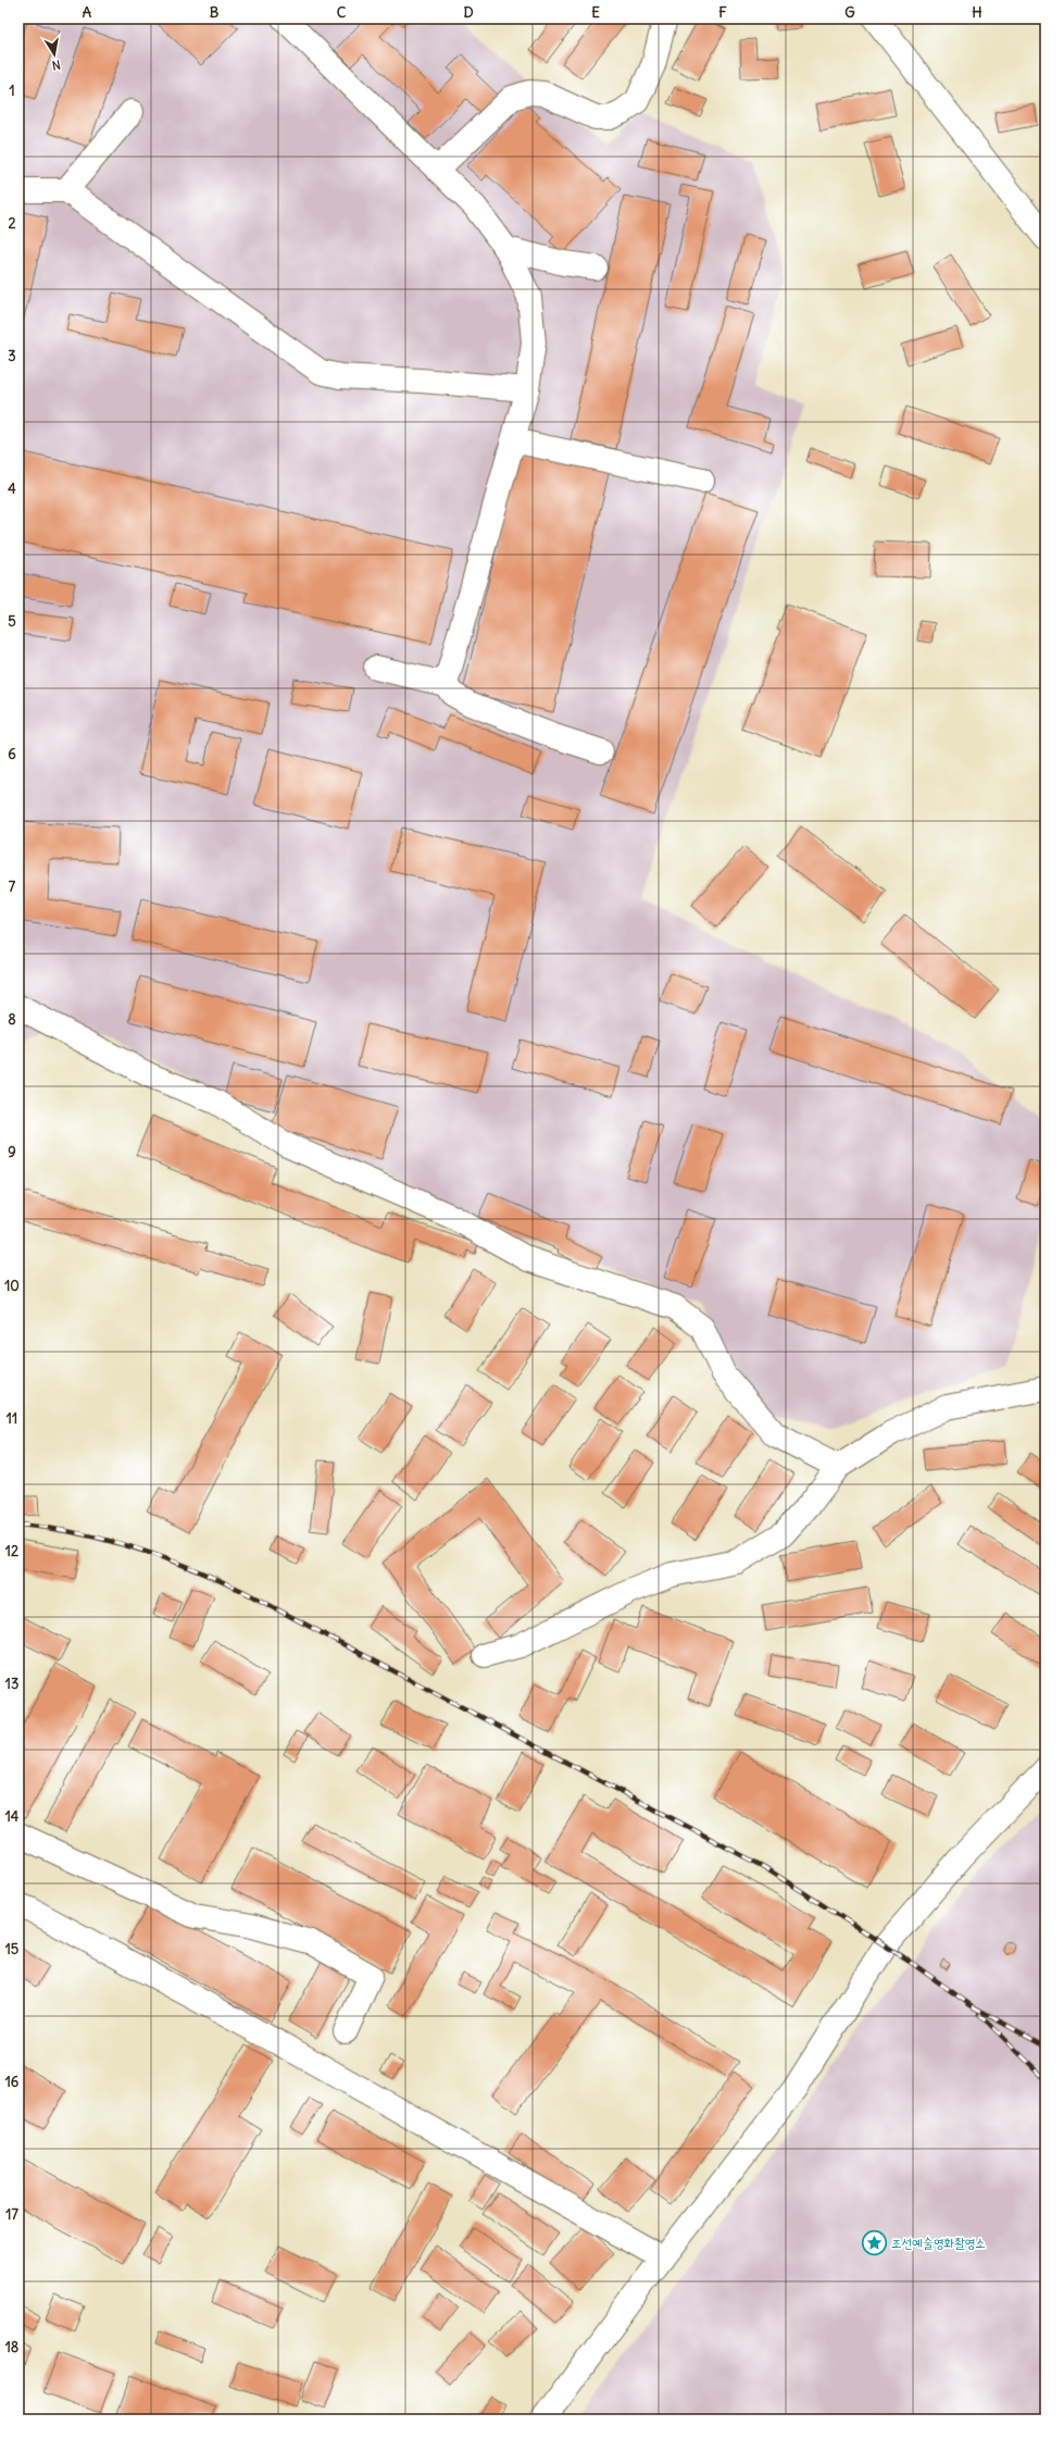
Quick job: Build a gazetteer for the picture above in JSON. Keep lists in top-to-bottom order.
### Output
{
  "places": {
    "place": ["조선예술영화촬영소"]
  },
  "north": "bottom",
  "grid": {
    "columns": [
      "A",
      "B",
      "C",
      "D",
      "E",
      "F",
      "G",
      "H"
    ],
    "rows": [
      "1",
      "2",
      "3",
      "4",
      "5",
      "6",
      "7",
      "8",
      "9",
      "10",
      "11",
      "12",
      "13",
      "14",
      "15",
      "16",
      "17",
      "18"
    ]
  }
}
